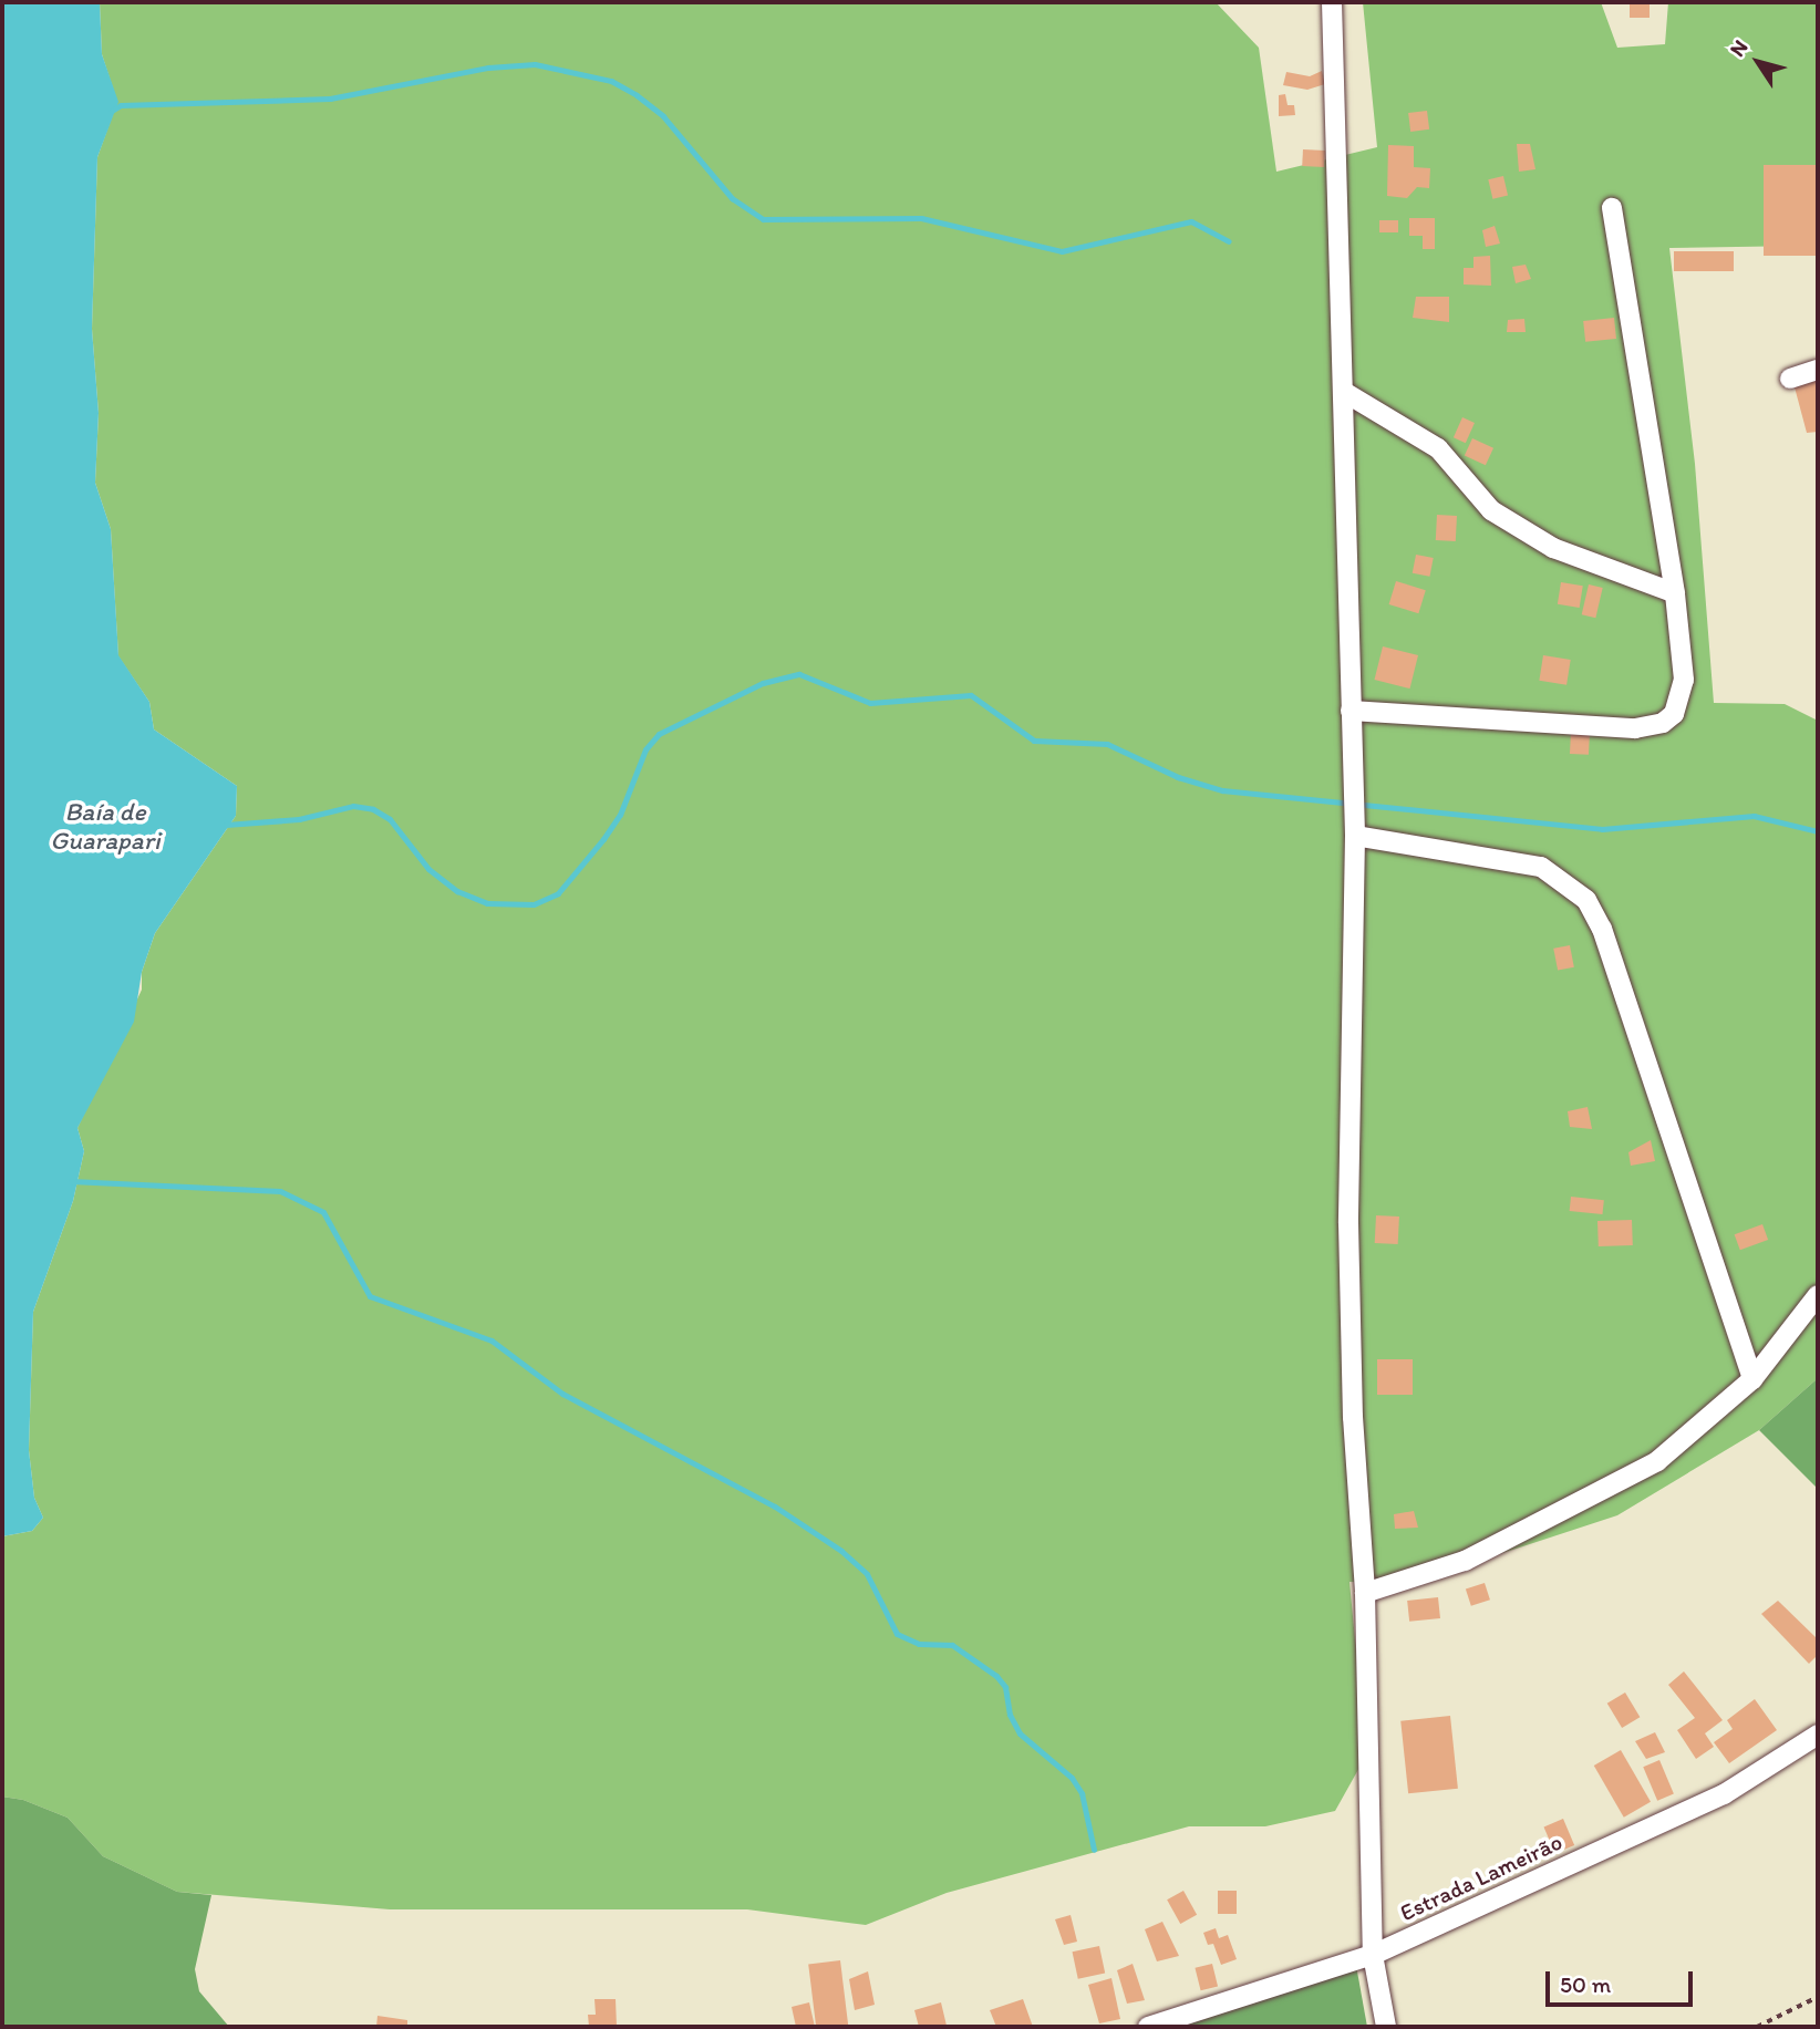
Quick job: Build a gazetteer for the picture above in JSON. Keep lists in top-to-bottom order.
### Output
{
  "streets": {
    "street": ["Estrada Lameirão"]
  },
  "water": ["Baía de Guarapari"],
  "scale_bar": "50 m",
  "north": "top left"
}
